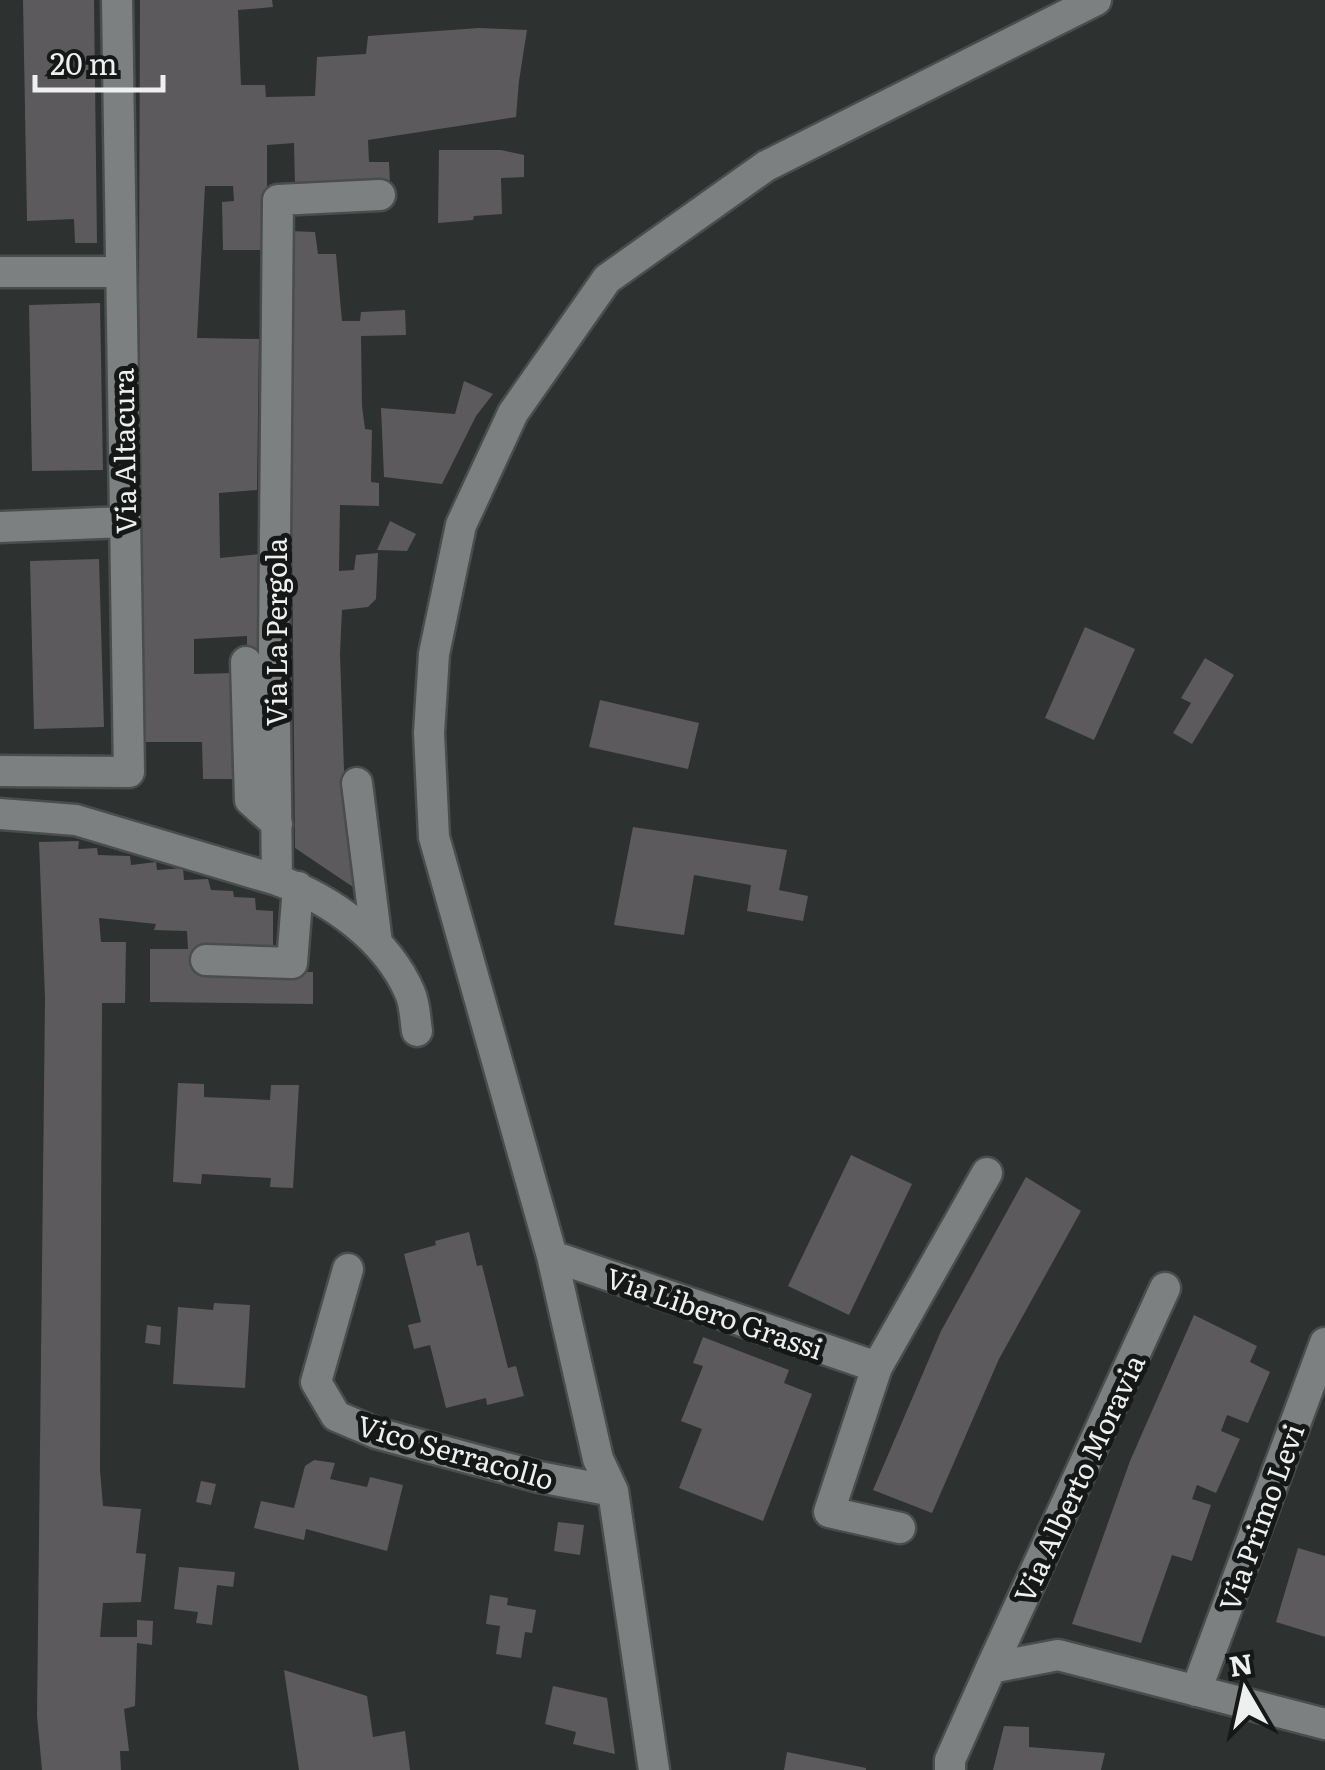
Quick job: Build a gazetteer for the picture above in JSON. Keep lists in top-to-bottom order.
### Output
{
  "streets": {
    "street": [
      "Via Altacura",
      "Via La Pergola",
      "Via Libero Grassi",
      "Vico Serracollo",
      "Via Alberto Moravia",
      "Via Primo Levi"
    ]
  },
  "scale_bar": "20 m",
  "north": "top"
}
